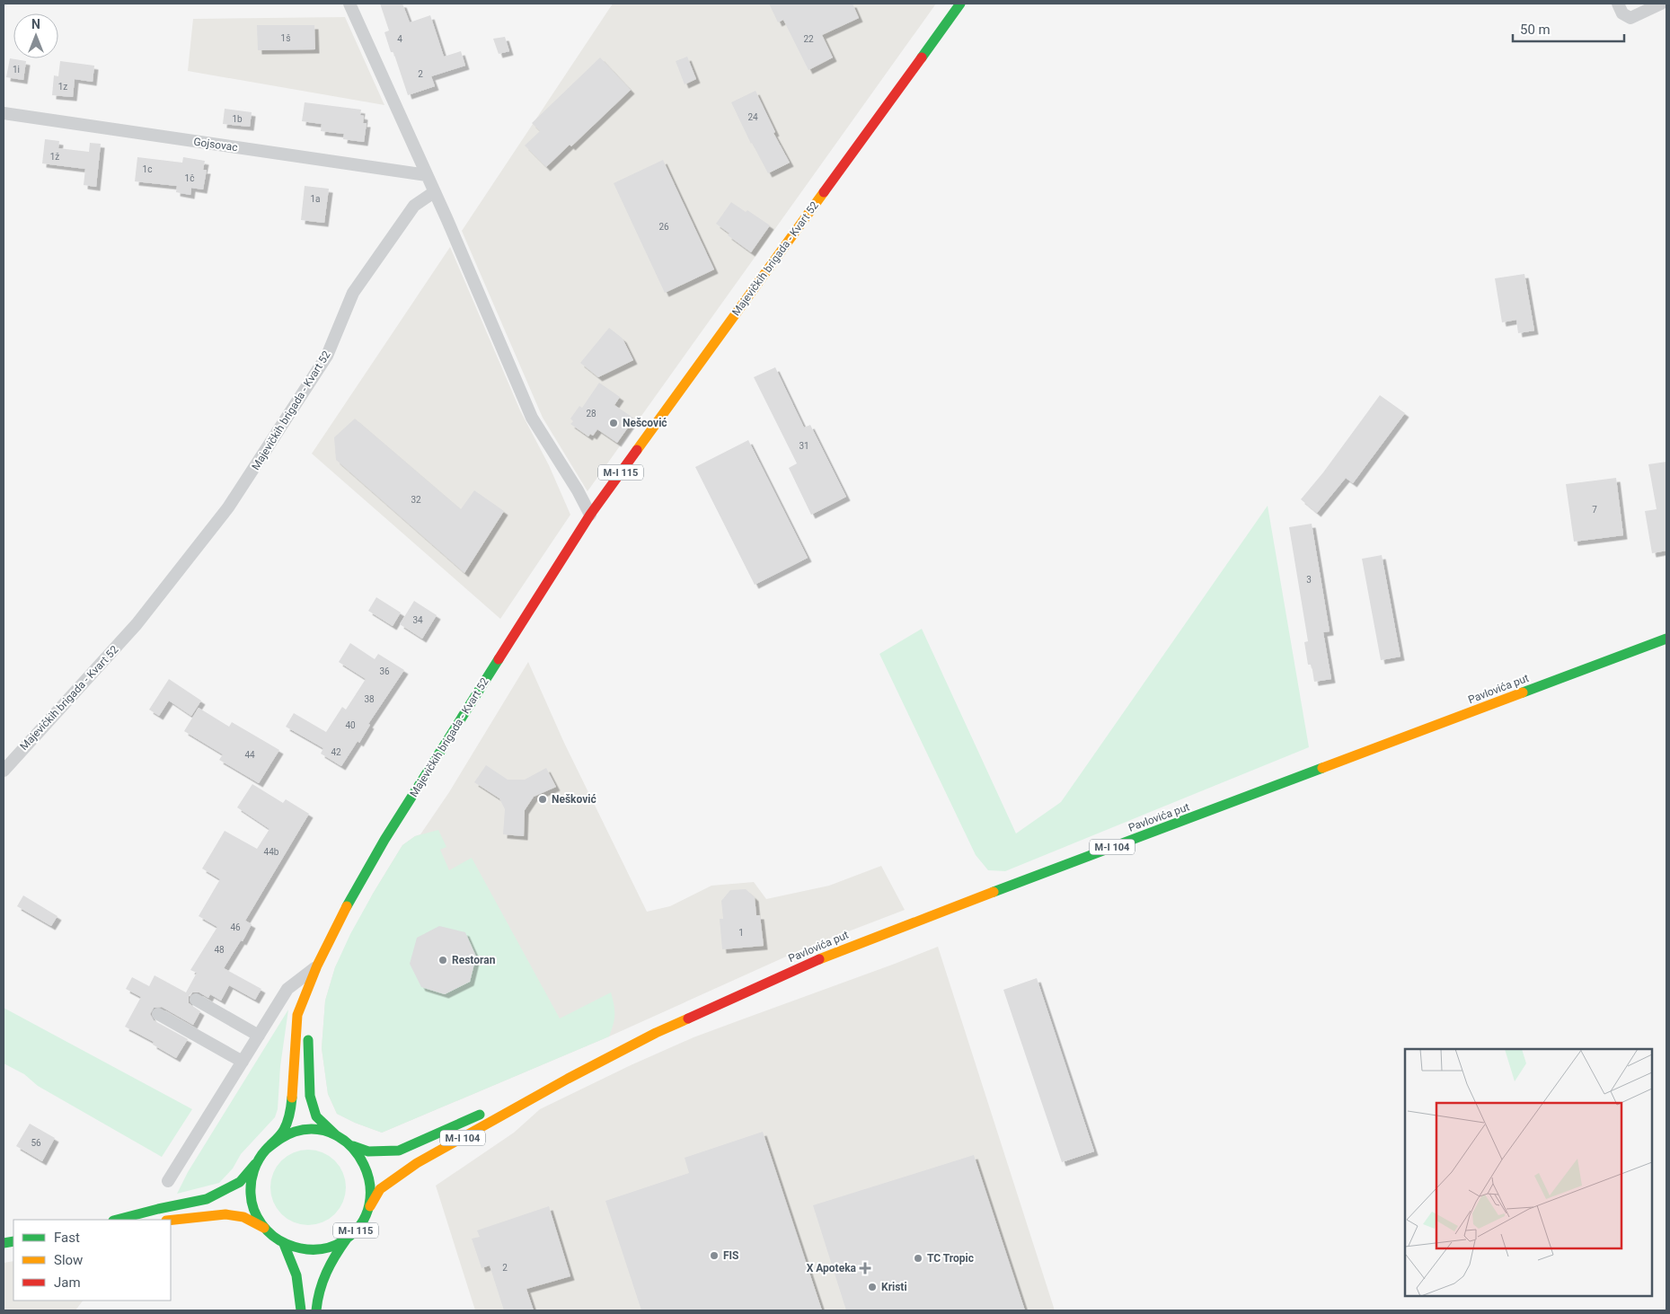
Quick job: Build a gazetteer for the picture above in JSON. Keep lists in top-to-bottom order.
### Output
{
  "streets": {
    "main road": [
      "Majevičkih brigada - Kvart 52",
      "M-I 115",
      "Pavlovića put",
      "M-I 104"
    ],
    "street": ["Gojsovac"]
  },
  "crossings": [
    ["Majevičkih brigada - Kvart 52", "M-I 115"],
    ["M-I 115", "M-I 104"],
    ["Pavlovića put", "M-I 104"]
  ],
  "places": {
    "other": [
      "Nešcović",
      "Nešković",
      "Restoran",
      "FIS",
      "TC Tropic",
      "Kristi"
    ],
    "health": ["X Apoteka"]
  },
  "house_numbers": [
    "1š",
    "4",
    "22",
    "1i",
    "2",
    "1z",
    "24",
    "1b",
    "1ž",
    "1c",
    "1č",
    "1a",
    "26",
    "28",
    "31",
    "32",
    "7",
    "3",
    "34",
    "36",
    "38",
    "40",
    "42",
    "44",
    "44b",
    "46",
    "1",
    "48",
    "56",
    "2"
  ],
  "legend": ["Fast", "Slow", "Jam"],
  "scale_bar": "50 m",
  "north": "top"
}
